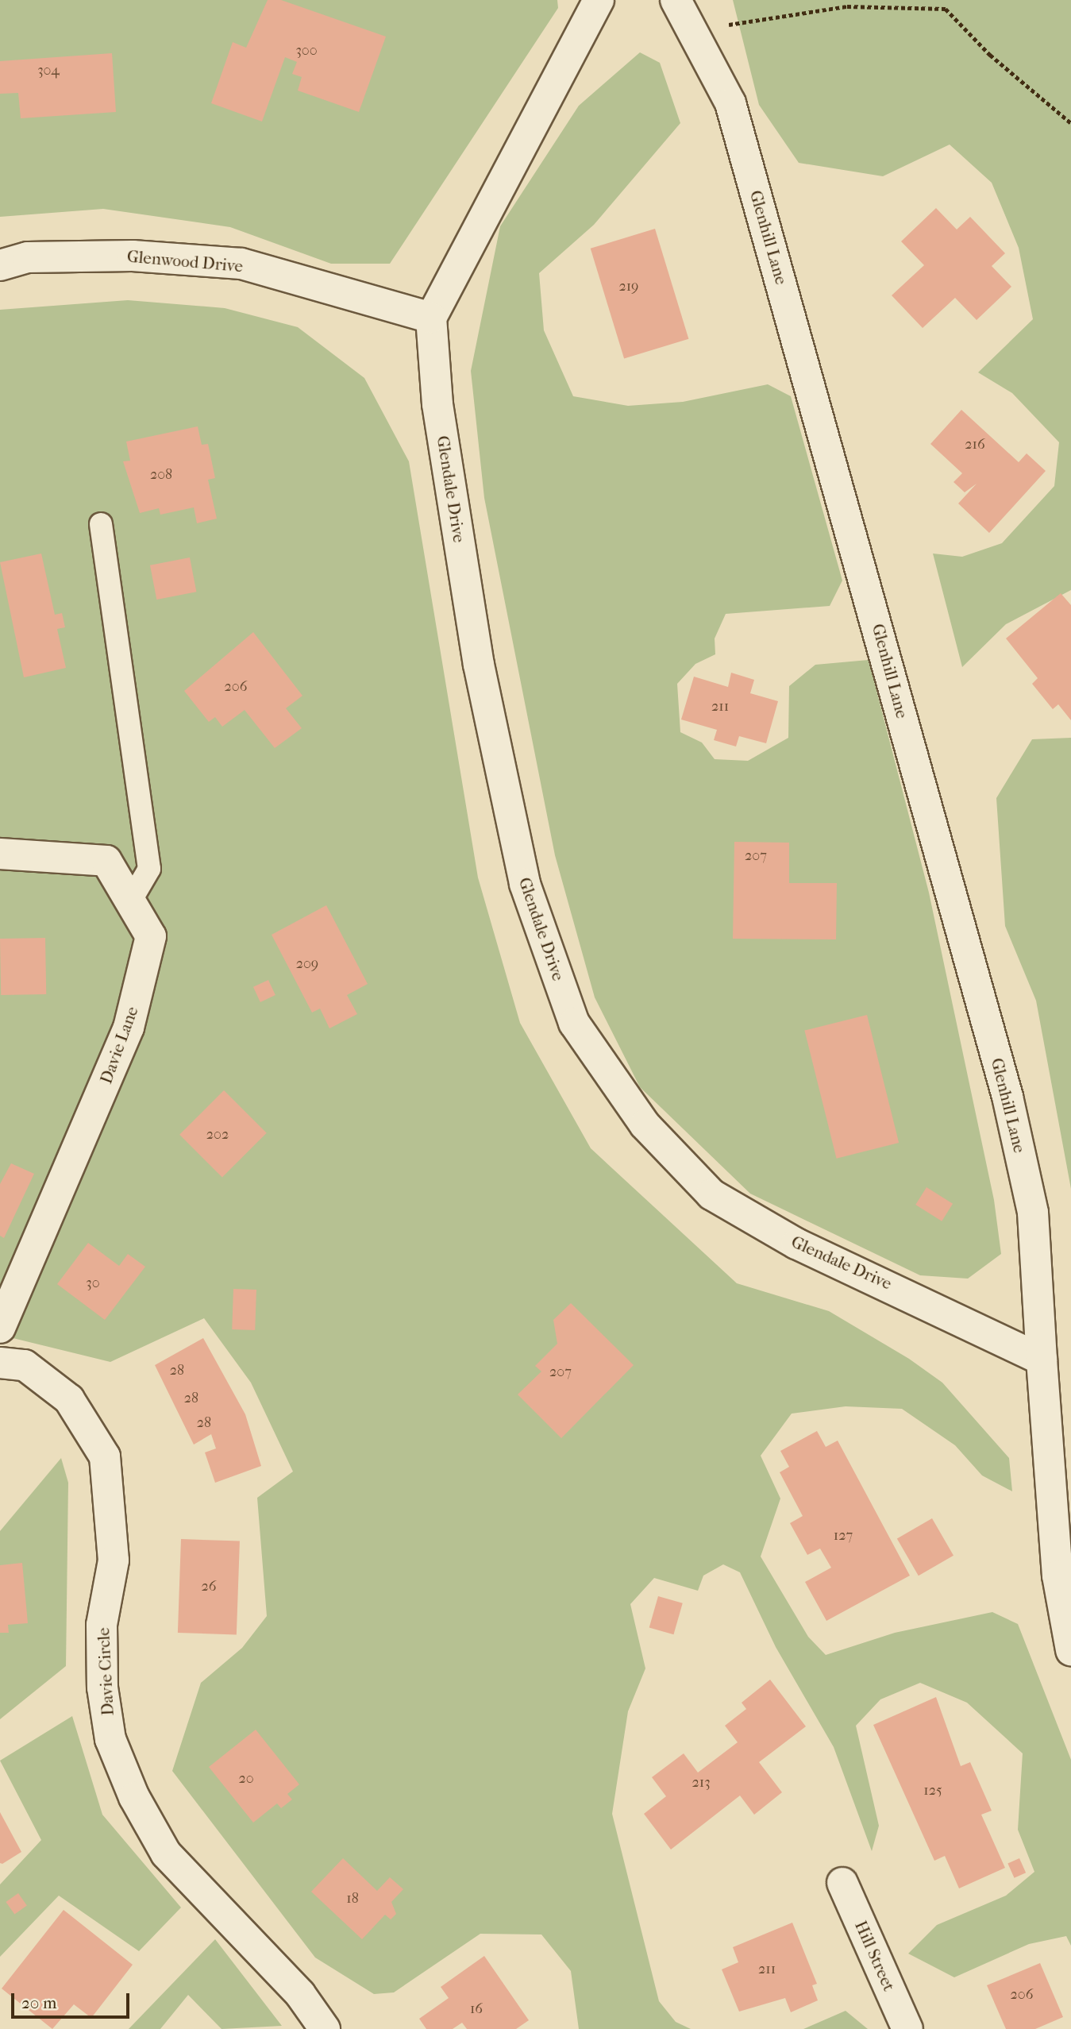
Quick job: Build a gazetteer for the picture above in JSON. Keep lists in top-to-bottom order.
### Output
{
  "streets": {
    "street": [
      "Glenhill Lane",
      "Glenwood Drive",
      "Glendale Drive",
      "Davie Lane",
      "Davie Circle",
      "Hill Street"
    ]
  },
  "crossings": [
    ["Glenhill Lane", "Glendale Drive"],
    ["Glenwood Drive", "Glendale Drive"]
  ],
  "house_numbers": [
    "300",
    "304",
    "219",
    "216",
    "208",
    "206",
    "211",
    "207",
    "209",
    "202",
    "30",
    "28",
    "207",
    "28",
    "28",
    "127",
    "26",
    "20",
    "213",
    "125",
    "18",
    "211",
    "206",
    "16"
  ],
  "scale_bar": "20 m"
}
